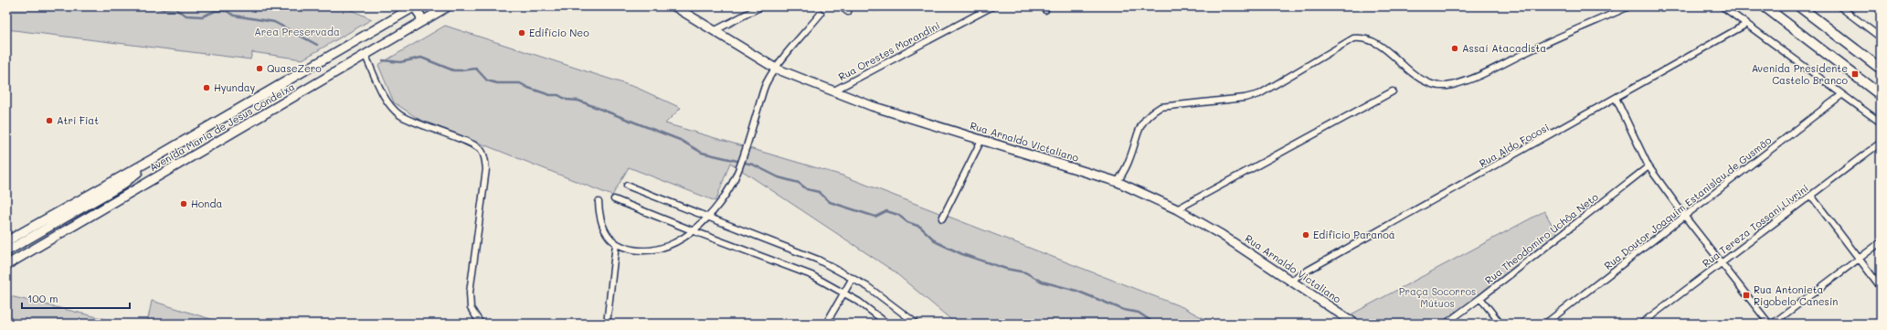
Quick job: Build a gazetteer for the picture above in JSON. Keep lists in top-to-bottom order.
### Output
{
  "streets": {
    "main road": ["Avenida Maria de Jesus Condeixa", "Rua Arnaldo Victaliano"],
    "street": [
      "Rua Orestes Morandini",
      "Rua Aldo Focosi",
      "Rua Doutor Joaquim Estanislau de Gusmão",
      "Rua Tereza Tossani Livrini",
      "Rua Theodomiro Uchôa Neto"
    ]
  },
  "crossings": [
    ["Rua Orestes Morandini", "Rua Arnaldo Victaliano"],
    ["Rua Arnaldo Victaliano", "Rua Aldo Focosi"]
  ],
  "parks": ["Area Preservada", "Praça Socorros Mútuos"],
  "places": {
    "other": [
      "Edifício Neo",
      "Assaí Atacadista",
      "QuaseZero",
      "Hyunday",
      "Atri Fiat",
      "Honda",
      "Edificio Paranoá"
    ],
    "transit": ["Avenida Presidente Castelo Branco", "Rua Antonieta Rigobelo Canesin"]
  },
  "scale_bar": "100 m"
}
